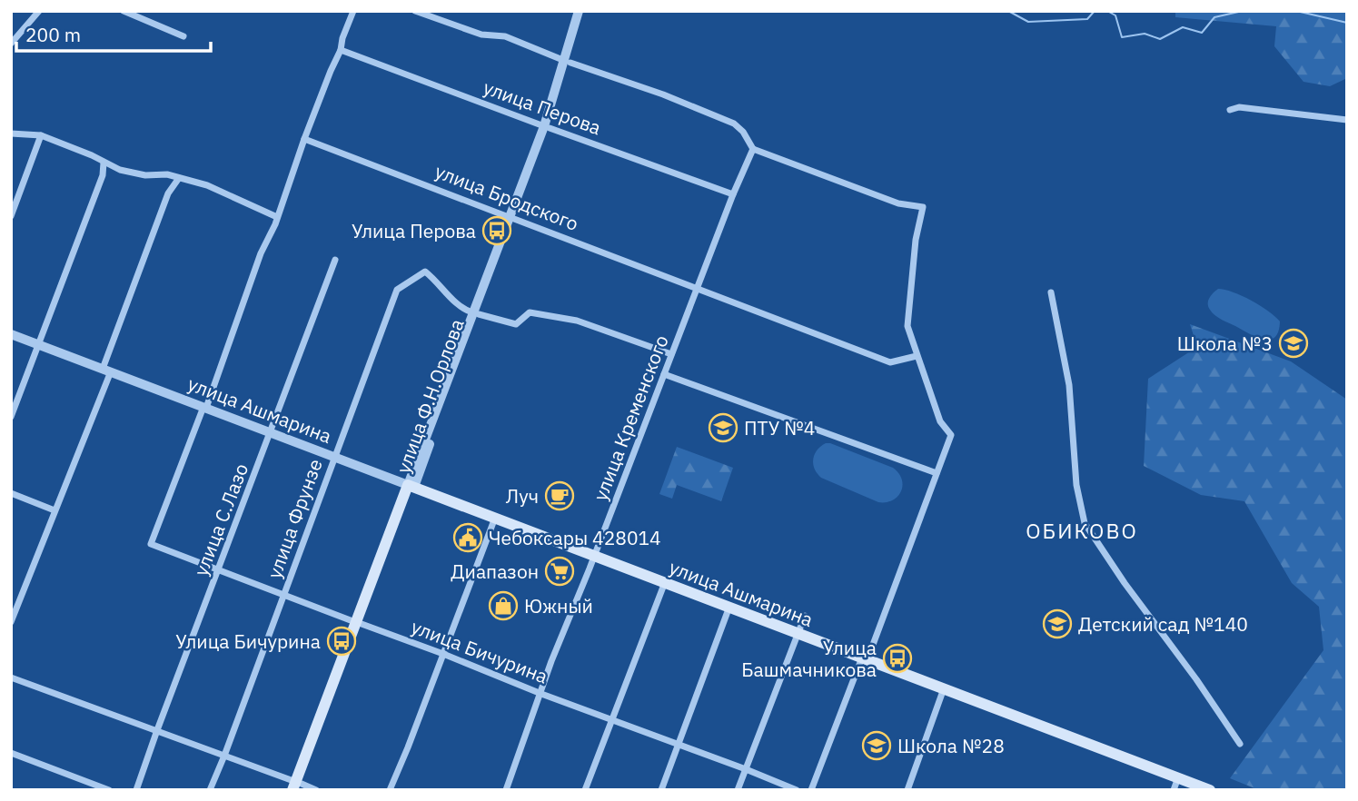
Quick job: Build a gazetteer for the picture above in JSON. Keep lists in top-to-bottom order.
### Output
{
  "streets": {
    "main road": ["улица Ф.Н.Орлова", "улица Ашмарина"],
    "street": [
      "улица Перова",
      "улица Бродского",
      "улица Кременского",
      "улица Фрунзе",
      "улица С.Лазо",
      "улица Бичурина"
    ]
  },
  "crossings": [
    ["улица Перова", "улица Ф.Н.Орлова"],
    ["улица Перова", "улица Кременского"],
    ["улица Бродского", "улица Ф.Н.Орлова"],
    ["улица Бродского", "улица Кременского"],
    ["улица Ф.Н.Орлова", "улица Ашмарина"],
    ["улица Ф.Н.Орлова", "улица Фрунзе"],
    ["улица Ф.Н.Орлова", "улица Бичурина"],
    ["улица Ашмарина", "улица Кременского"],
    ["улица Ашмарина", "улица Фрунзе"],
    ["улица Ашмарина", "улица С.Лазо"],
    ["улица Ашмарина", "улица Бичурина"],
    ["улица Кременского", "улица Бичурина"],
    ["улица Фрунзе", "улица Бичурина"],
    ["улица С.Лазо", "улица Бичурина"]
  ],
  "districts": ["ОБИКОВО"],
  "places": {
    "bus stop": ["Улица Перова", "Улица Бичурина", "Улица Башмачникова"],
    "school or university": [
      "Школа №3",
      "ПТУ №4",
      "Детский сад №140",
      "Школа №28"
    ],
    "cafe": ["Луч"],
    "public building": ["Чебоксары 428014"],
    "supermarket": ["Диапазон"],
    "shop": ["Южный"]
  },
  "scale_bar": "200 m"
}
